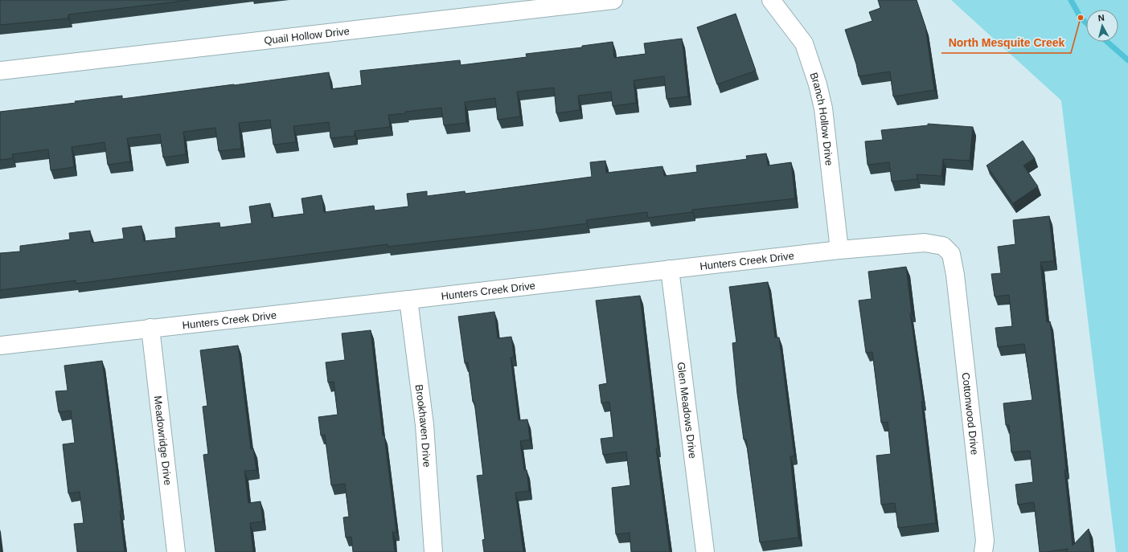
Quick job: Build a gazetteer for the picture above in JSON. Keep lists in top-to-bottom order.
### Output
{
  "streets": {
    "street": [
      "Quail Hollow Drive",
      "Branch Hollow Drive",
      "Hunters Creek Drive",
      "Glen Meadows Drive",
      "Cottonwood Drive",
      "Brookhaven Drive",
      "Meadowridge Drive"
    ]
  },
  "crossings": [
    ["Branch Hollow Drive", "Hunters Creek Drive"],
    ["Hunters Creek Drive", "Glen Meadows Drive"],
    ["Hunters Creek Drive", "Cottonwood Drive"],
    ["Hunters Creek Drive", "Brookhaven Drive"],
    ["Hunters Creek Drive", "Meadowridge Drive"]
  ],
  "places": ["North Mesquite Creek"],
  "north": "top"
}
